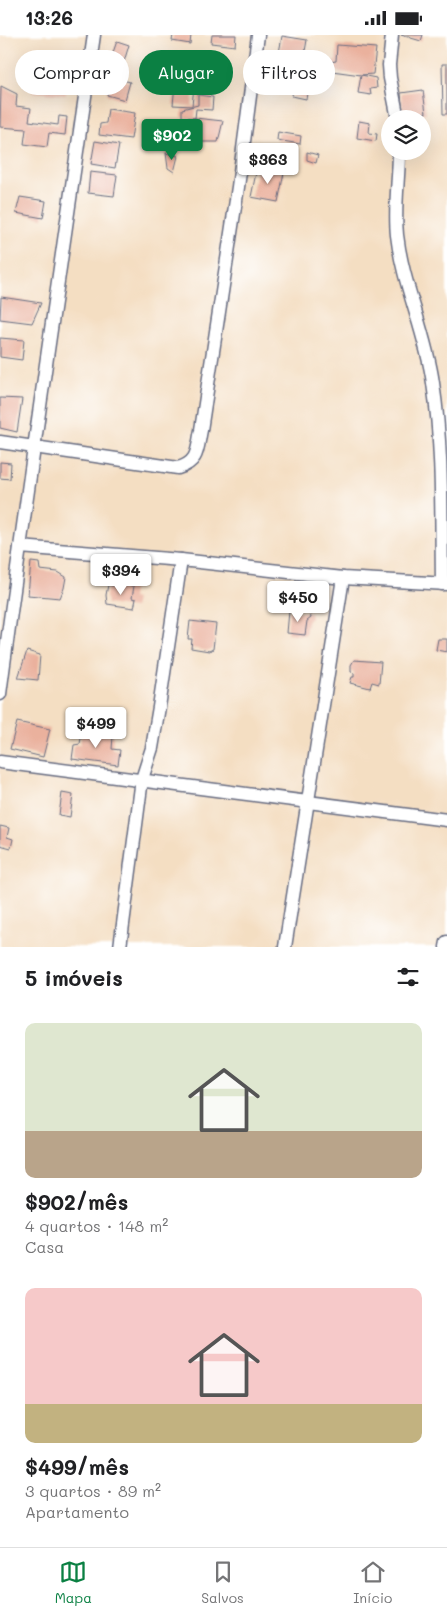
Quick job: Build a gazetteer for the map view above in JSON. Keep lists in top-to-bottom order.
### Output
{
  "page": {
    "status": "13:26",
    "chip": ["Comprar", "Alugar", "Filtros"],
    "price": [
      "$902",
      "$363",
      "$394",
      "$450",
      "$499"
    ],
    "heading": "5 imóveis",
    "list": [
      {
        "name": "$902/mês",
        "note": "4 quartos · 148 m² · Casa"
      },
      {
        "name": "$499/mês",
        "note": "3 quartos · 89 m² · Apartamento"
      }
    ],
    "tabs": ["Mapa", "Salvos", "Início"]
  }
}
